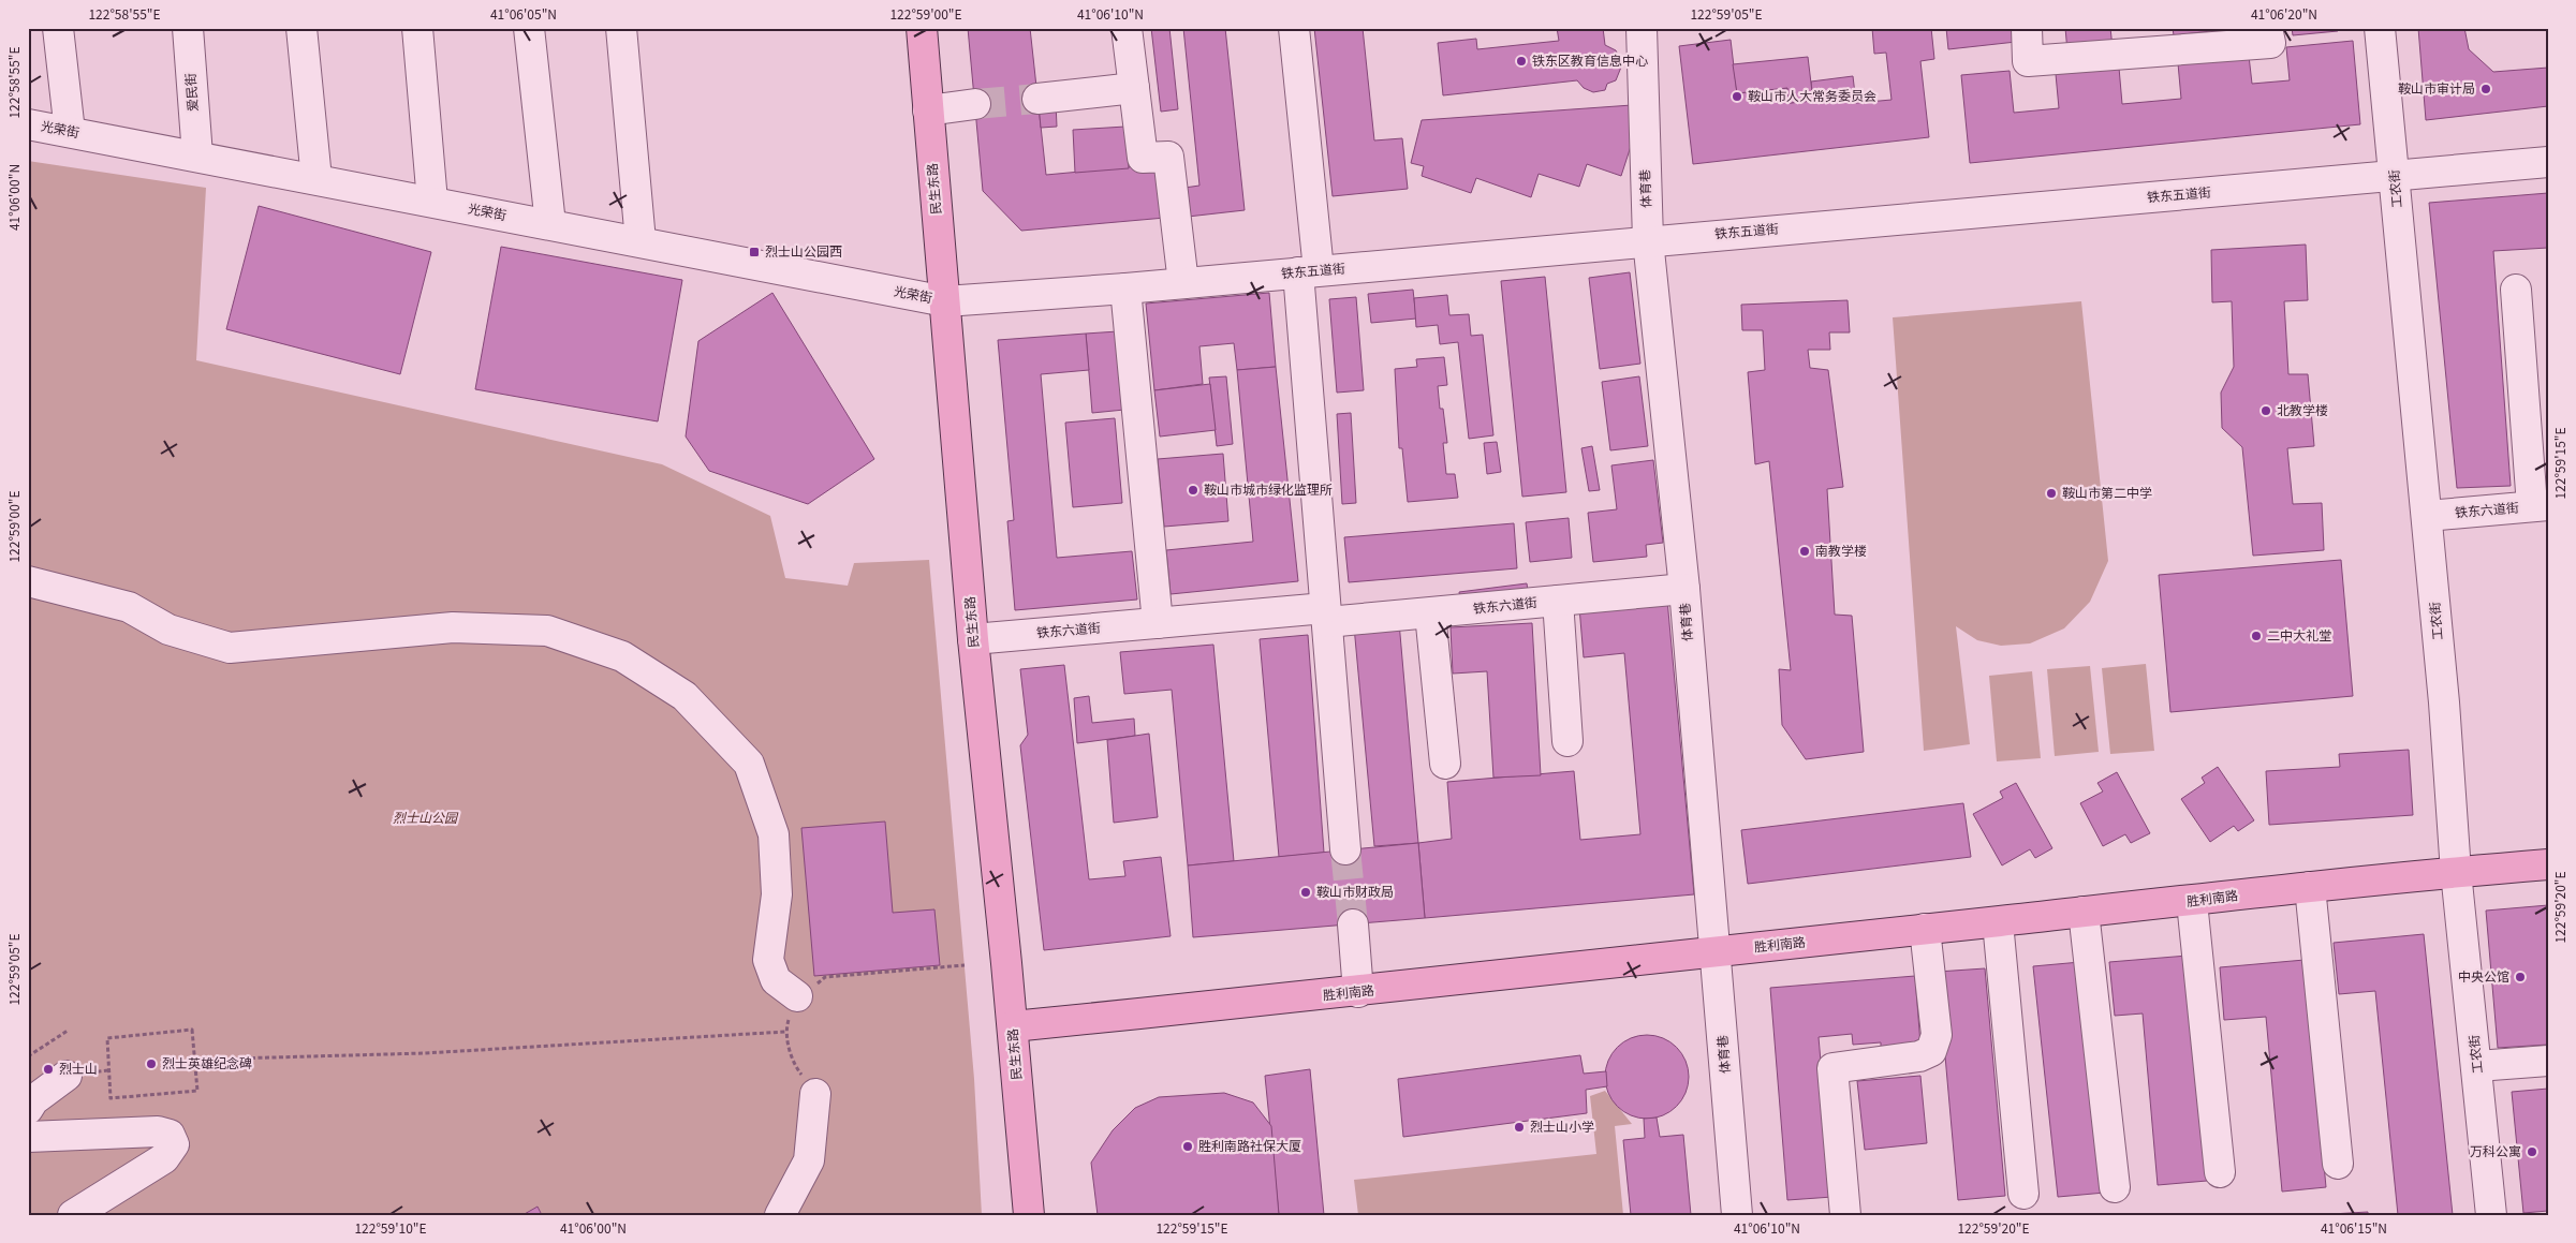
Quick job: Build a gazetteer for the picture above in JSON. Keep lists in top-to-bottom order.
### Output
{
  "streets": {
    "main road": ["民生东路", "胜利南路"],
    "street": [
      "爱民街",
      "光荣街",
      "体育巷",
      "工农街",
      "铁东五道街",
      "铁东六道街"
    ]
  },
  "crossings": [
    ["爱民街", "光荣街"],
    ["光荣街", "民生东路"],
    ["光荣街", "铁东五道街"],
    ["民生东路", "铁东五道街"],
    ["民生东路", "铁东六道街"],
    ["民生东路", "胜利南路"],
    ["体育巷", "铁东五道街"],
    ["体育巷", "铁东六道街"],
    ["体育巷", "胜利南路"],
    ["工农街", "铁东五道街"],
    ["工农街", "铁东六道街"],
    ["工农街", "胜利南路"]
  ],
  "parks": ["烈士山公园"],
  "places": {
    "other": [
      "铁东区教育信息中心",
      "鞍山市审计局",
      "鞍山市人大常务委员会",
      "北教学楼",
      "鞍山市城市绿化监理所",
      "鞍山市第二中学",
      "南教学楼",
      "二中大礼堂",
      "鞍山市财政局",
      "中央公馆",
      "烈士英雄纪念碑",
      "烈士山",
      "烈士山小学",
      "胜利南路社保大厦",
      "万科公寓"
    ],
    "transit": ["烈士山公园西"]
  },
  "coordinates": [
    "122°58'55\"E",
    "41°06'05\"N",
    "122°59'00\"E",
    "41°06'10\"N",
    "122°59'05\"E",
    "41°06'20\"N",
    "41°06'00\"N",
    "122°59'15\"E",
    "122°59'20\"E",
    "122°59'10\"E",
    "41°06'15\"N"
  ]
}
